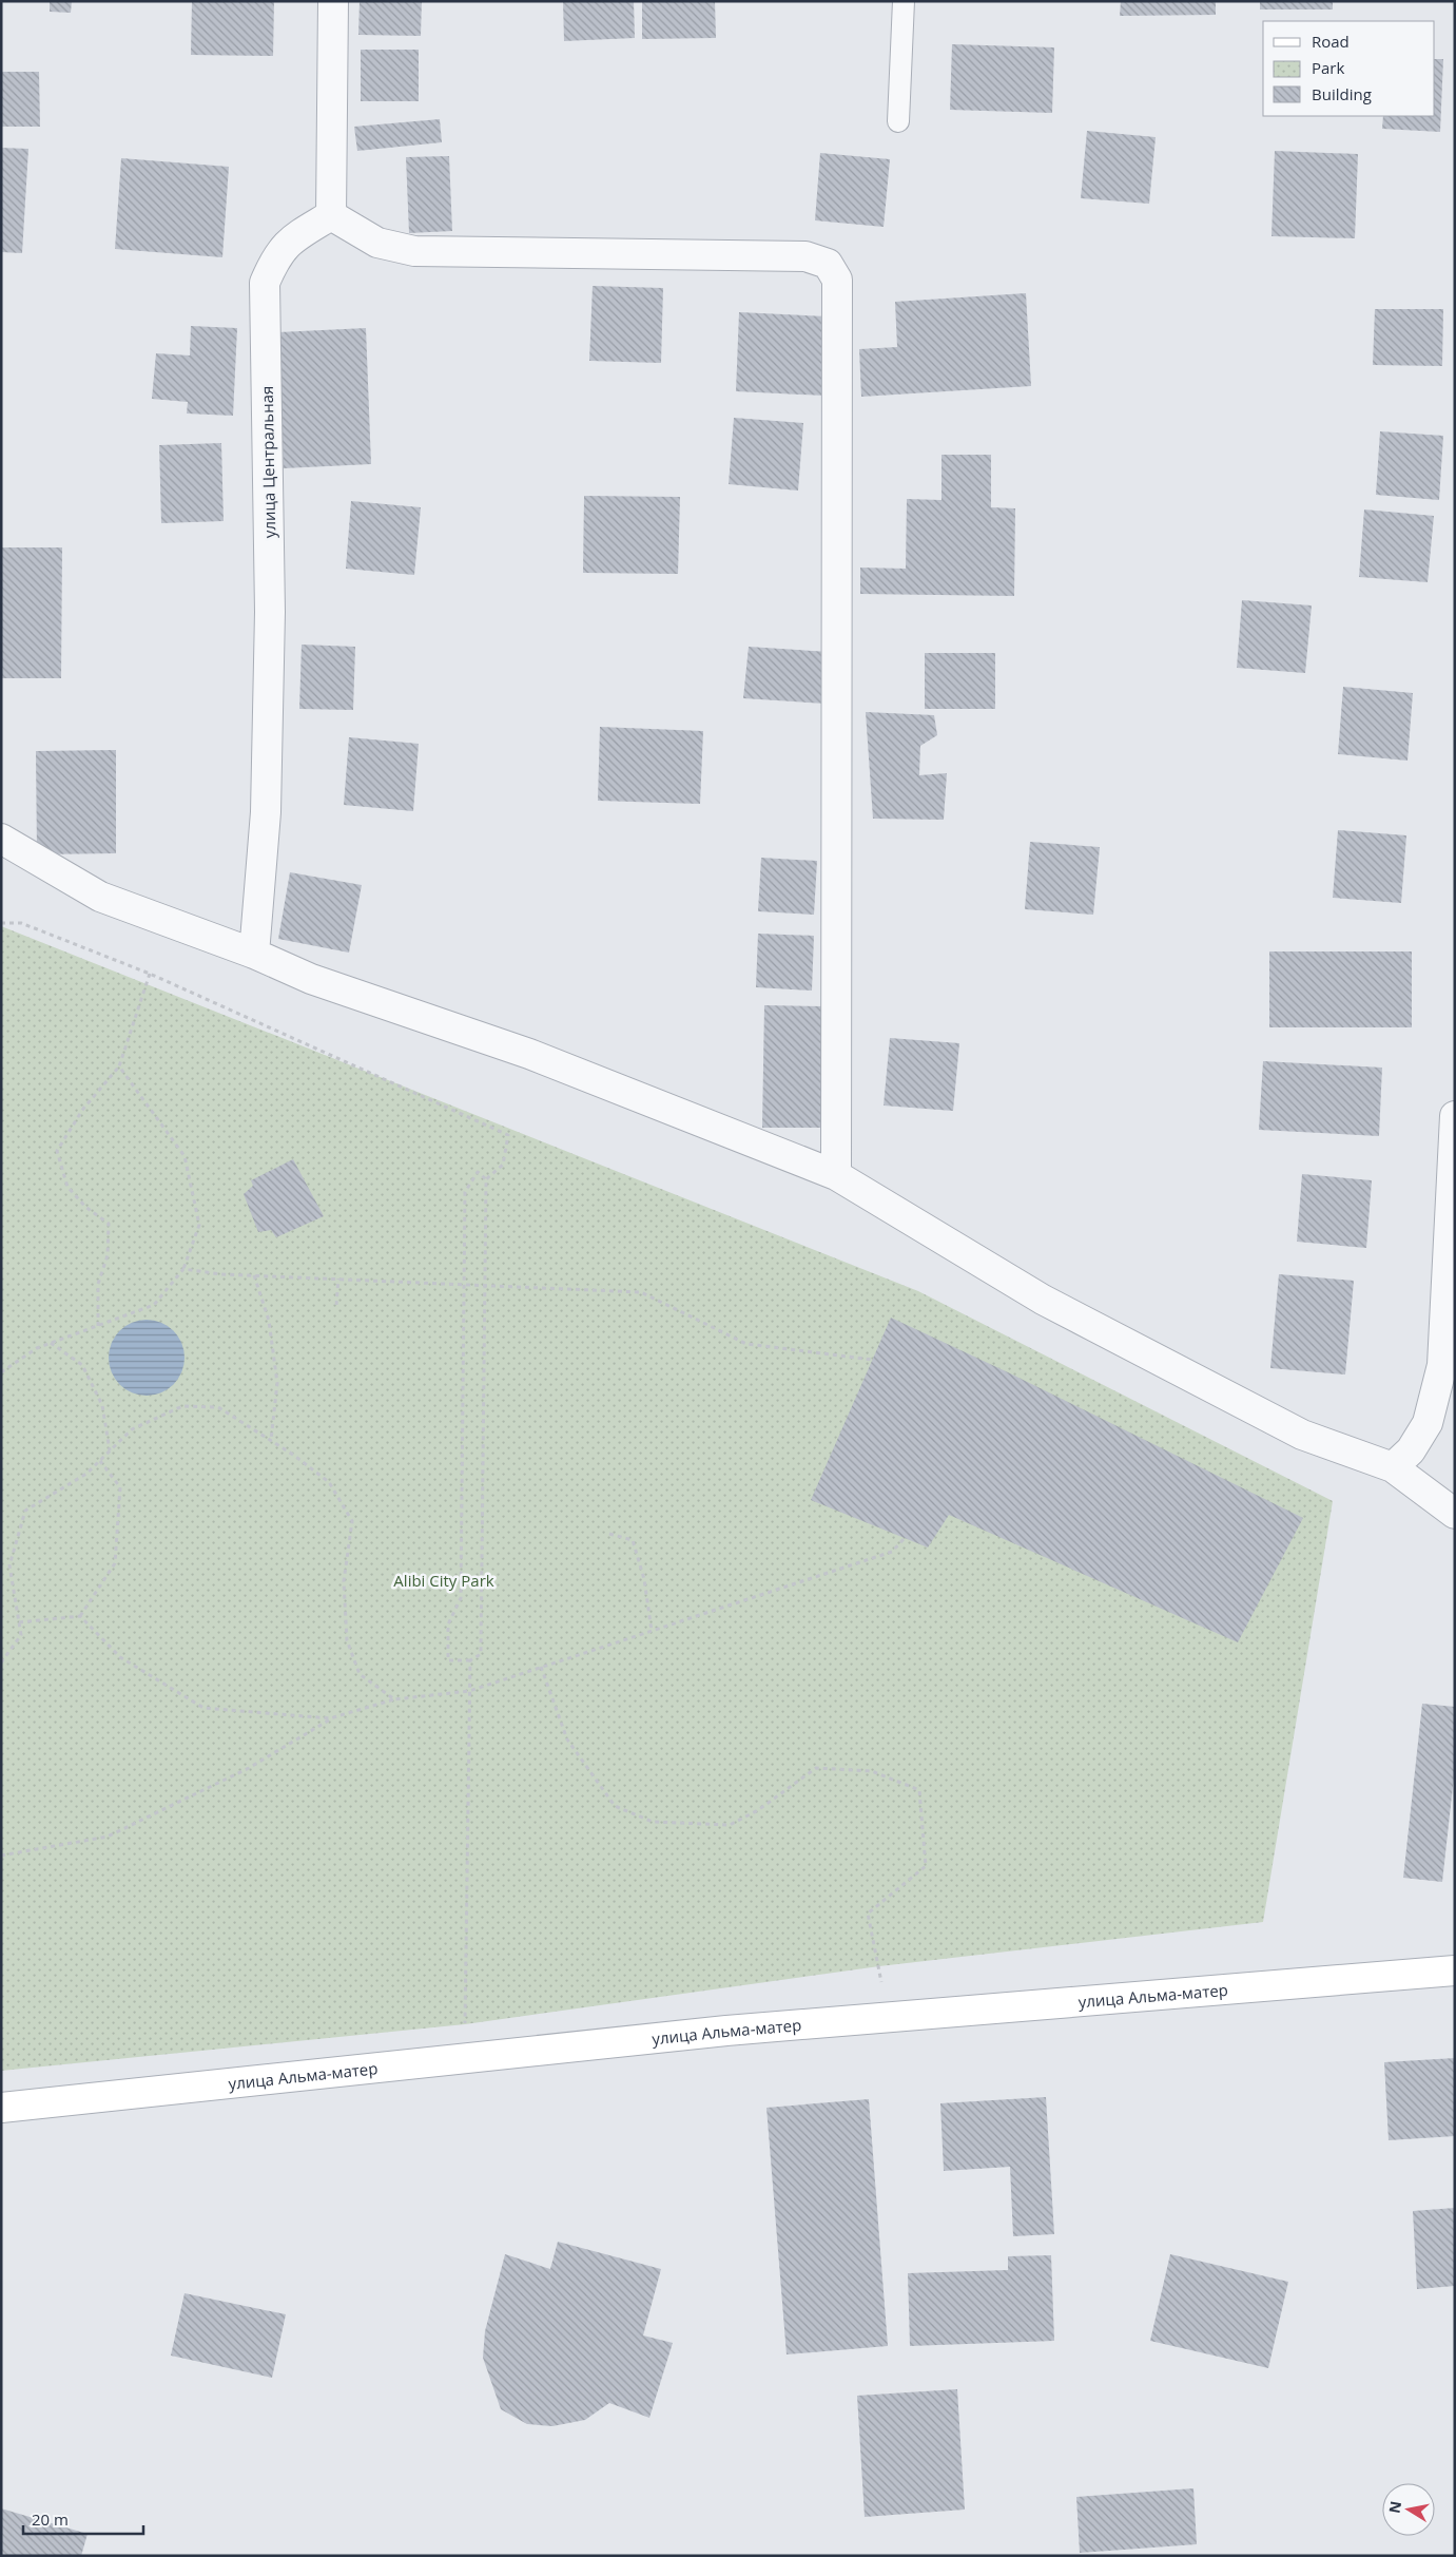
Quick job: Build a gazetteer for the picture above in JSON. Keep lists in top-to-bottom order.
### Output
{
  "streets": {
    "street": ["улица Центральная", "улица Альма-матер"]
  },
  "parks": ["Alibi City Park"],
  "legend": ["Road", "Park", "Building"],
  "scale_bar": "20 m",
  "north": "left"
}
